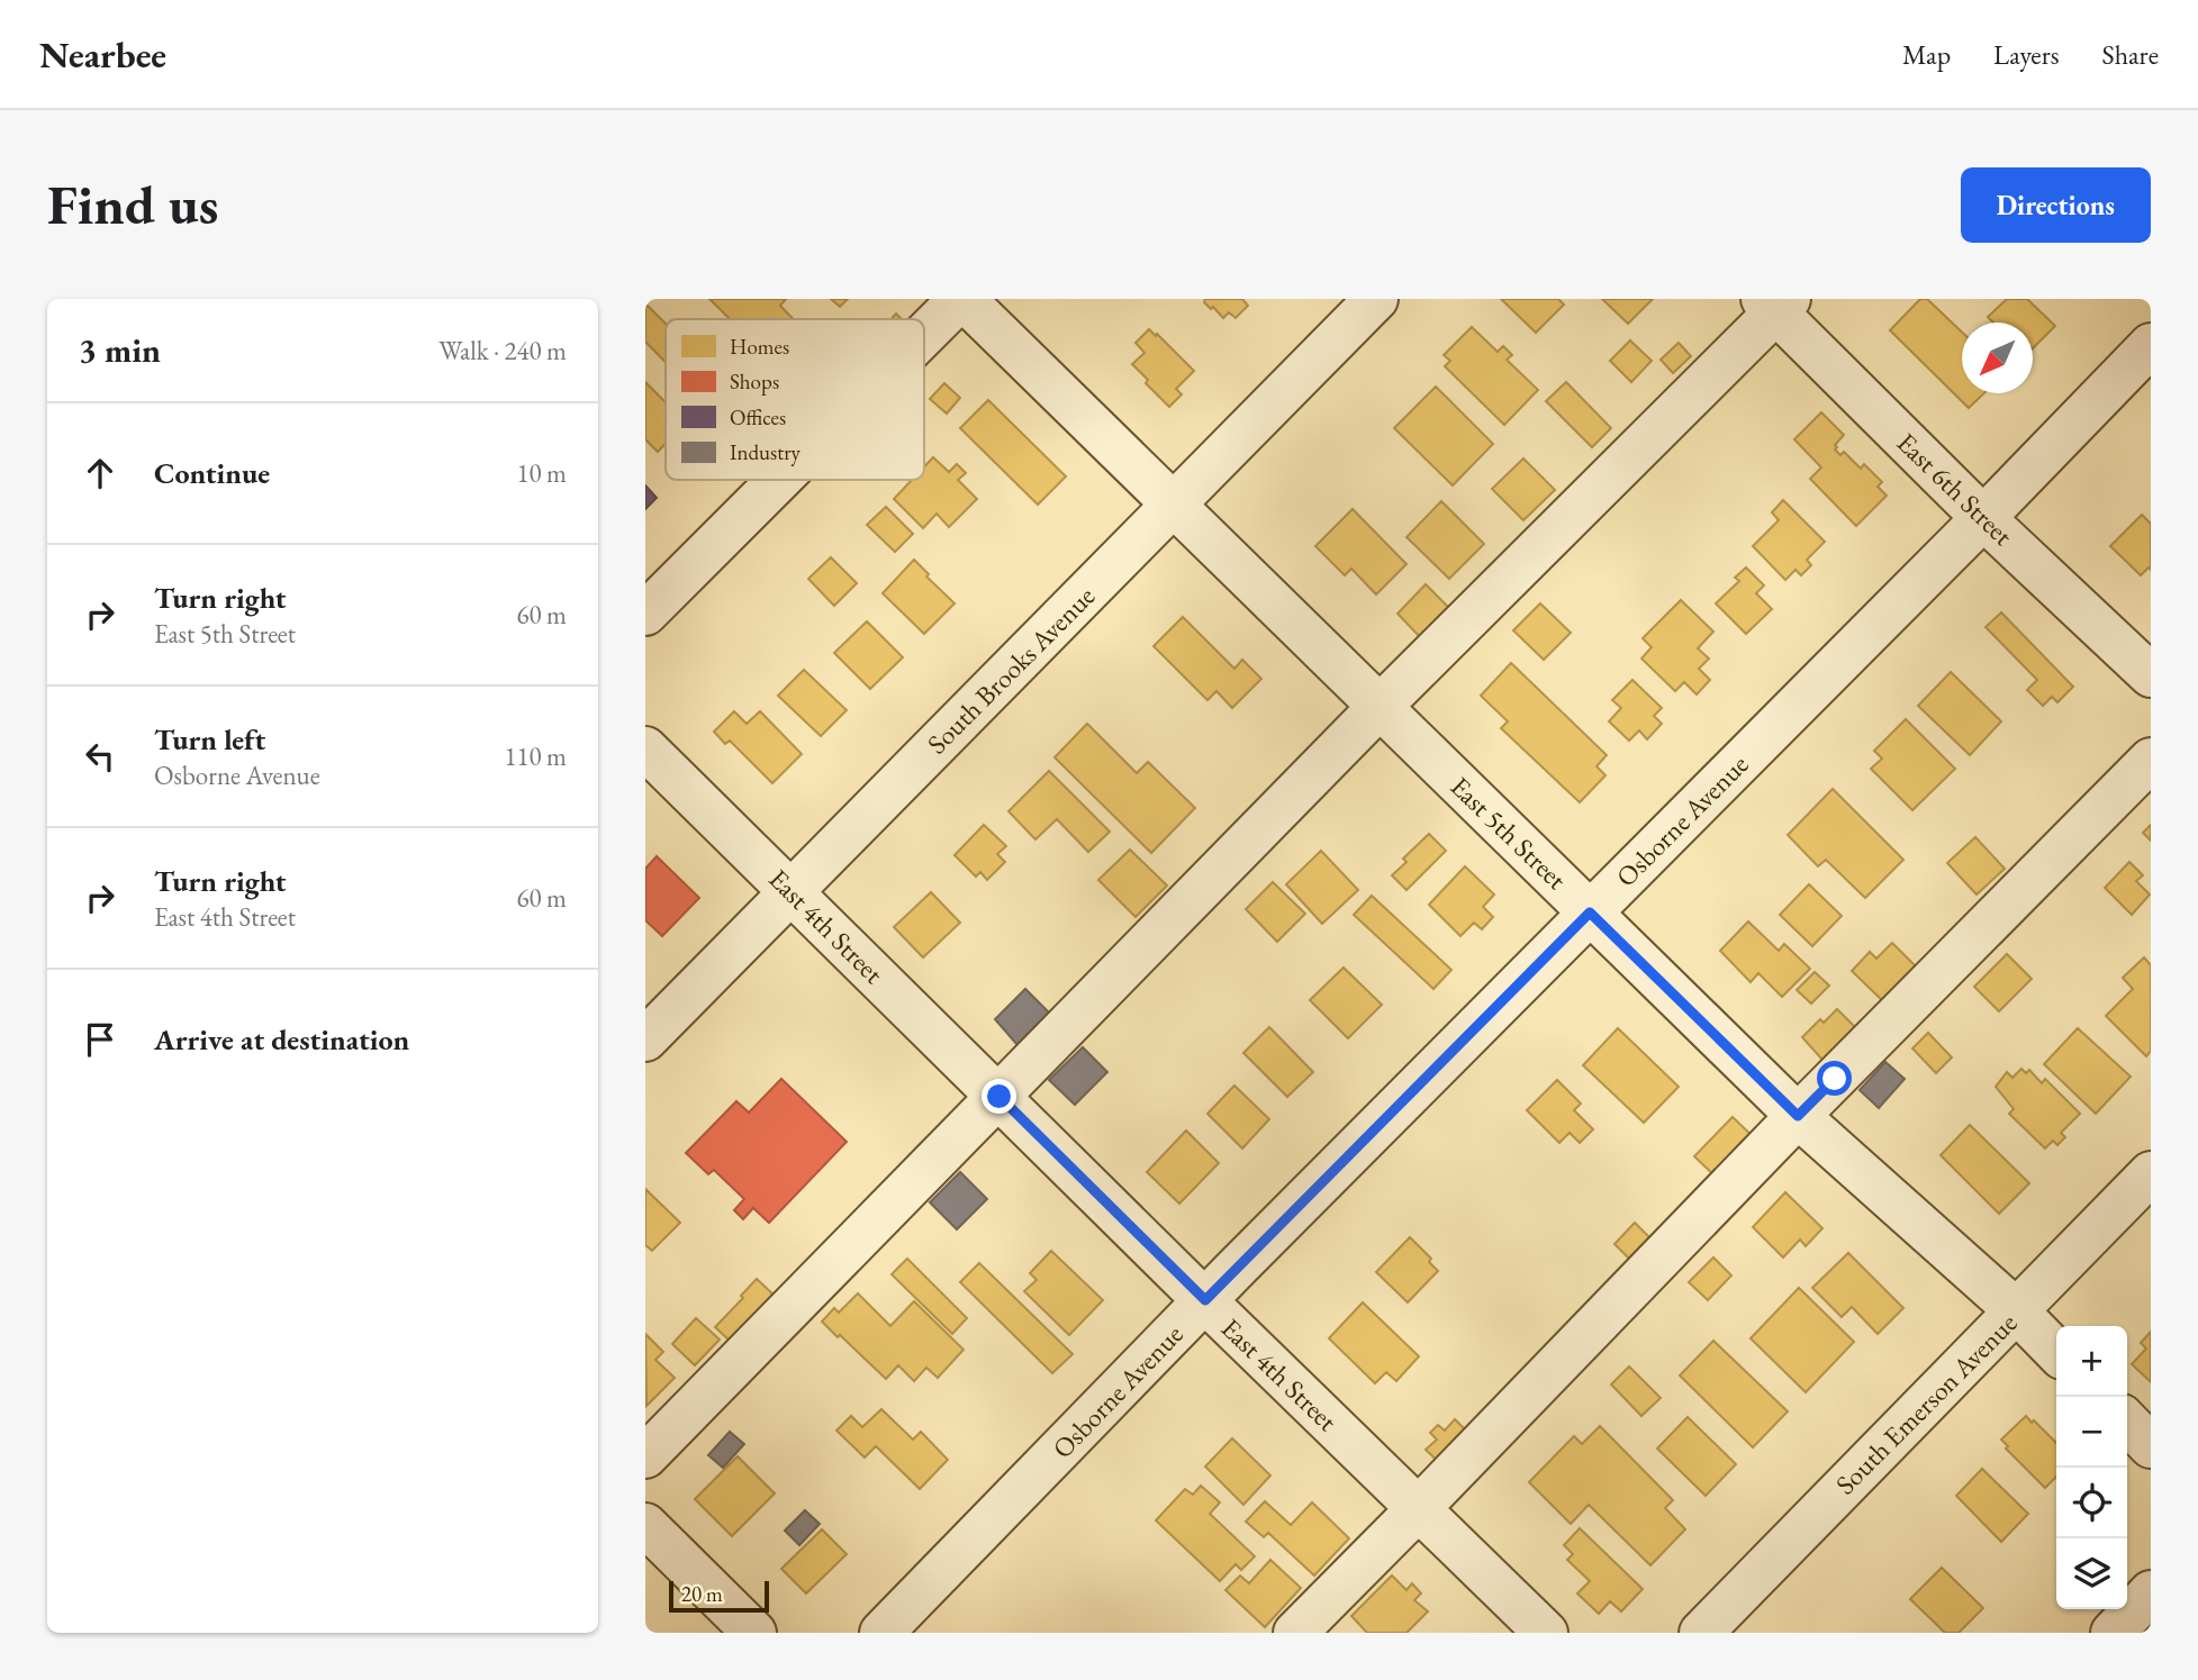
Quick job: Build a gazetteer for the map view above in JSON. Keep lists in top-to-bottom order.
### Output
{
  "streets": {
    "street": [
      "East 6th Street",
      "South Brooks Avenue",
      "Osborne Avenue",
      "East 5th Street",
      "East 4th Street",
      "South Emerson Avenue"
    ]
  },
  "crossings": [
    ["East 6th Street", "Osborne Avenue"],
    ["South Brooks Avenue", "East 5th Street"],
    ["South Brooks Avenue", "East 4th Street"],
    ["Osborne Avenue", "East 5th Street"],
    ["Osborne Avenue", "East 4th Street"],
    ["East 5th Street", "South Emerson Avenue"]
  ],
  "legend": [
    "Homes",
    "Shops",
    "Offices",
    "Industry"
  ],
  "scale_bar": "20 m",
  "north": "bottom left",
  "page": {
    "header": "Nearbee",
    "nav": ["Map", "Layers", "Share"],
    "buttons": "Directions",
    "title": "Find us",
    "heading": ["3 min", "Walk · 240 m"],
    "list": [
      ["Continue", "10 m"],
      ["Turn right", "East 5th Street", "60 m"],
      ["Turn left", "Osborne Avenue", "110 m"],
      ["Turn right", "East 4th Street", "60 m"],
      "Arrive at destination"
    ],
    "map_buttons": ["+", "−"],
    "scale": "20 m"
  }
}
